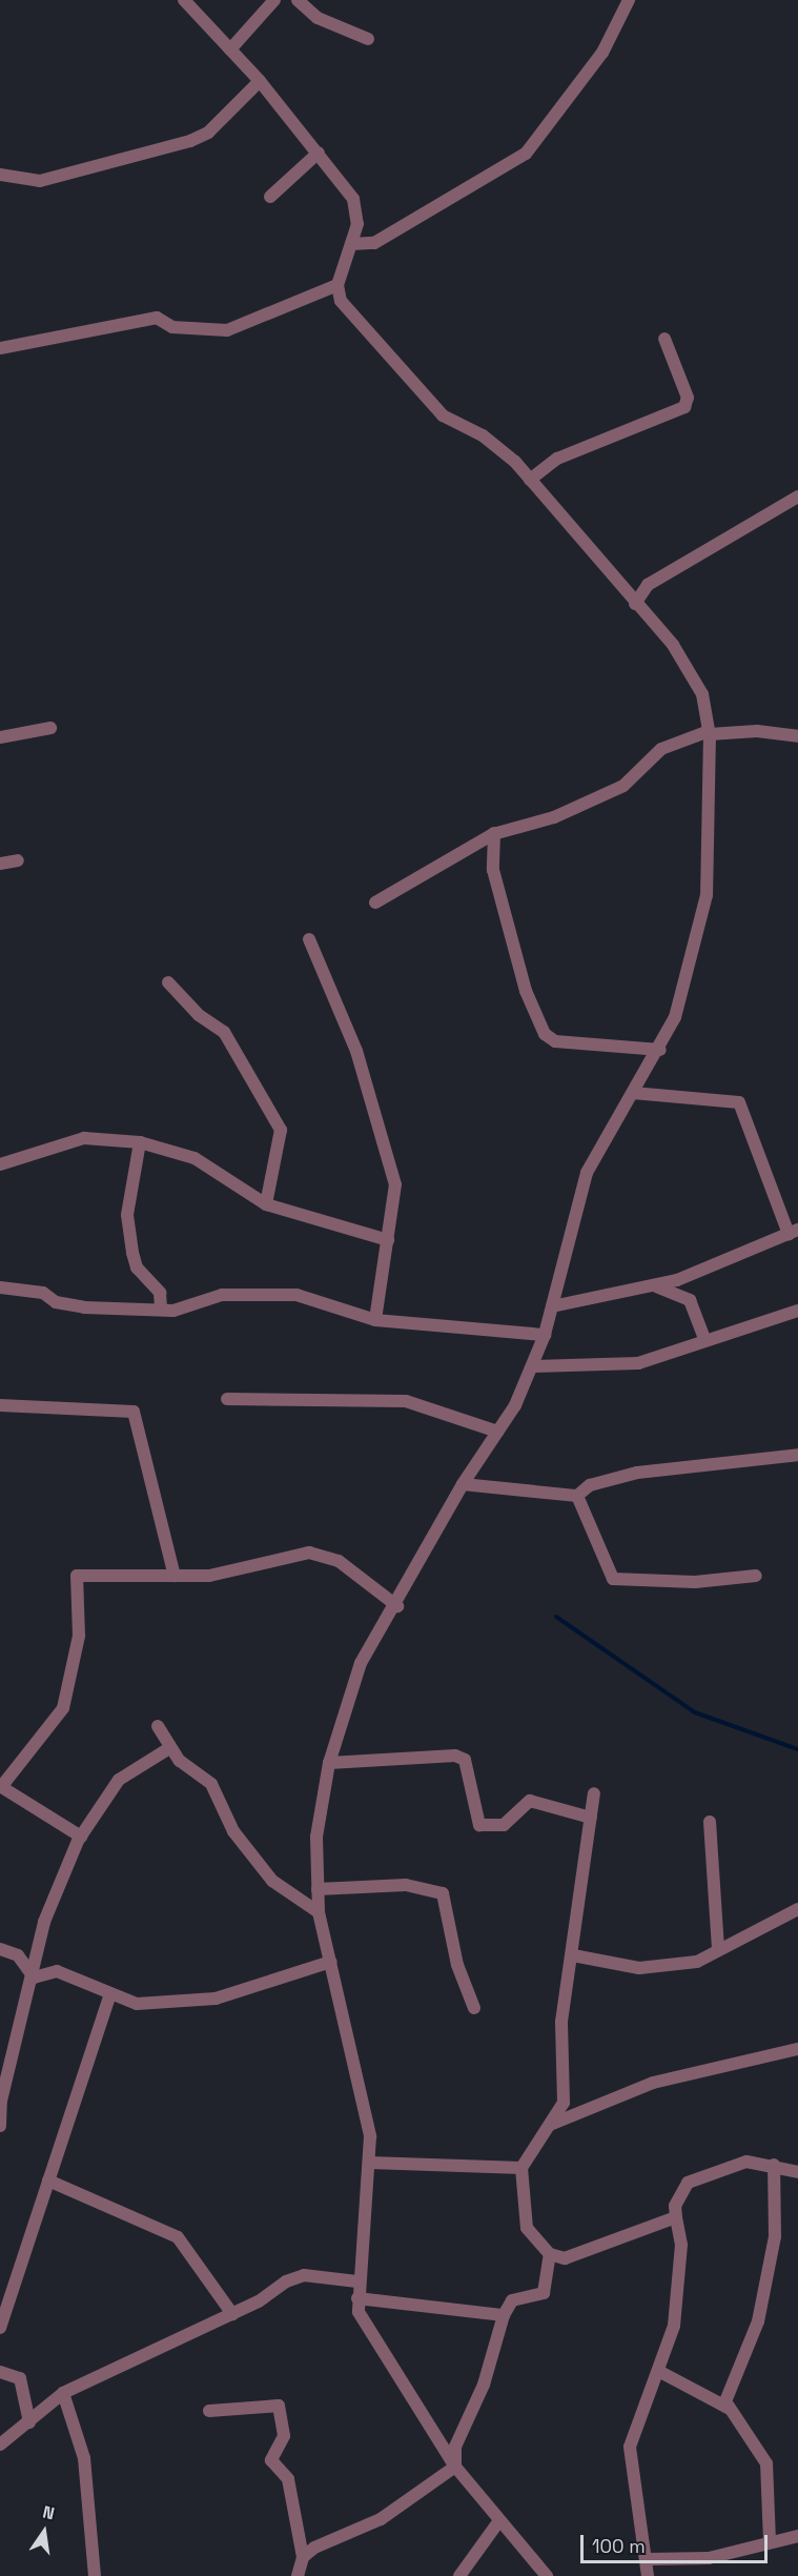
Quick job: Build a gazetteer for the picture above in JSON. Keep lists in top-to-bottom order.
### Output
{
  "scale_bar": "100 m",
  "north": "top"
}
